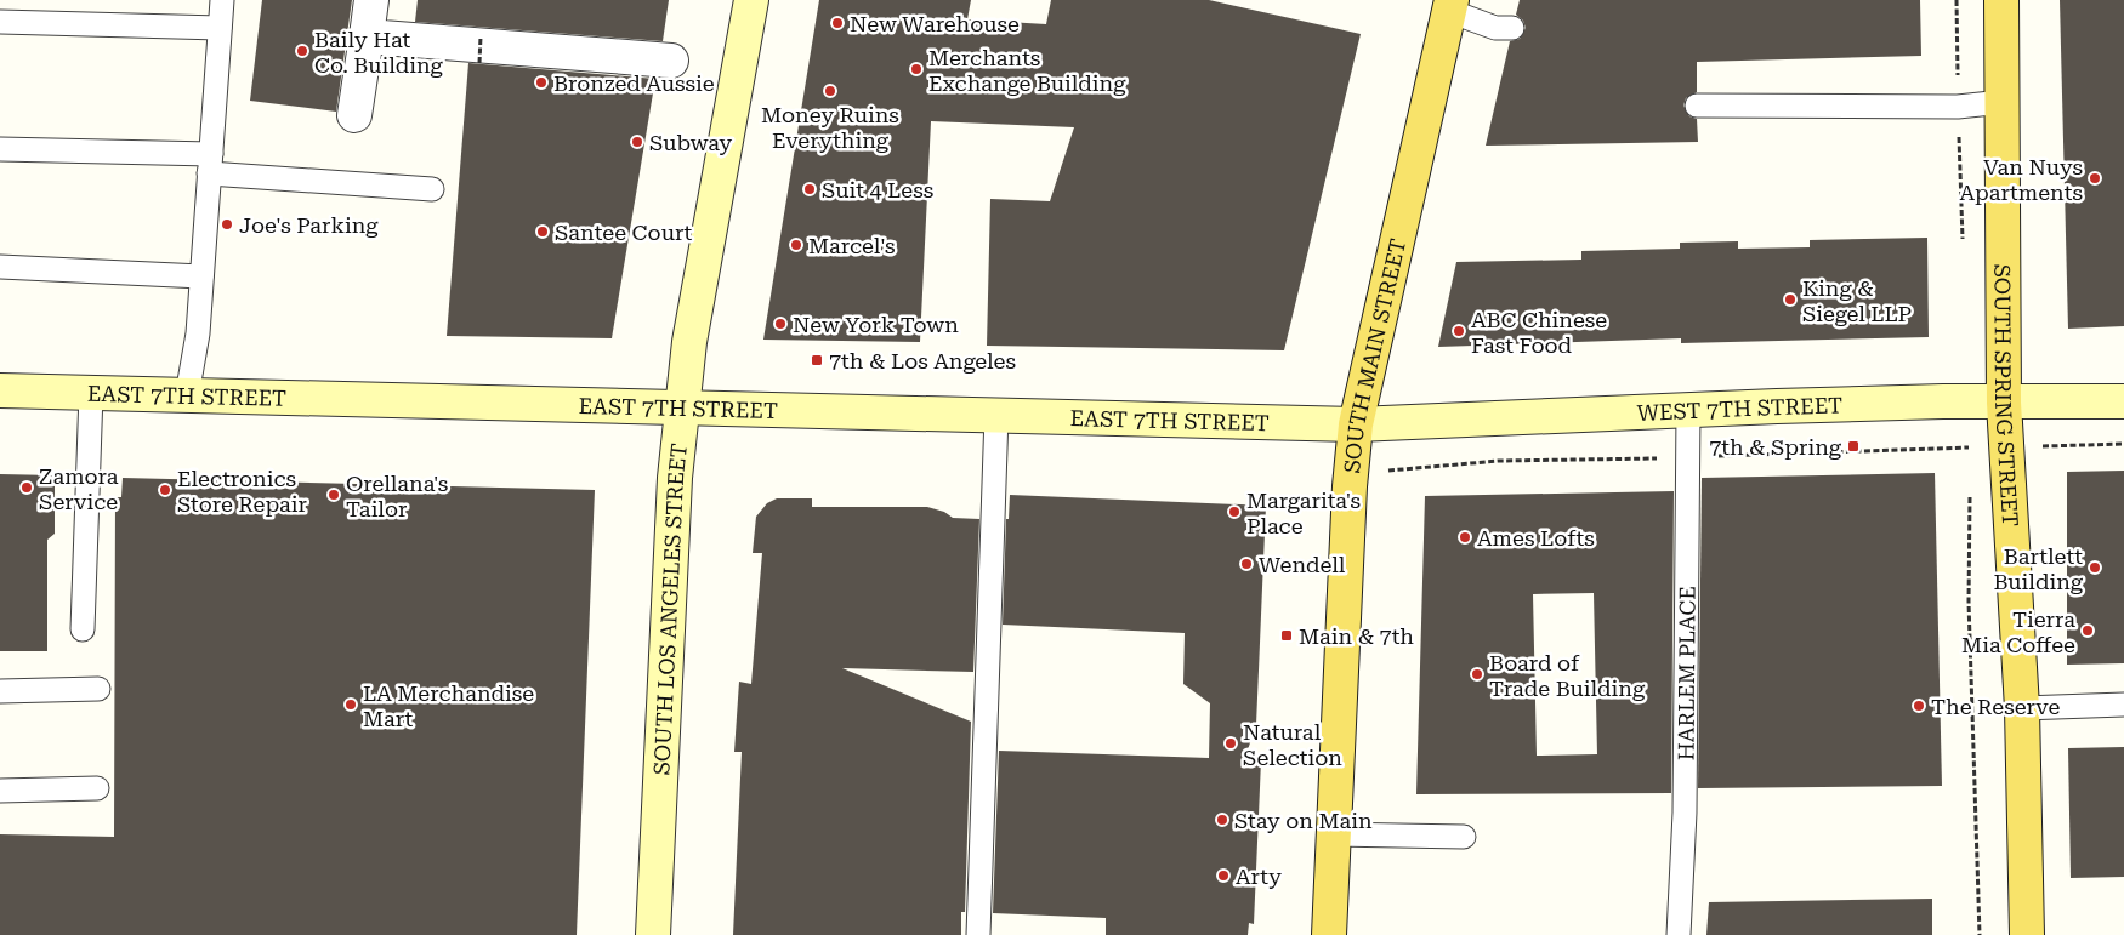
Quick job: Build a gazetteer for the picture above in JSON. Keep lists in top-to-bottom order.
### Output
{
  "streets": {
    "main road": [
      "SOUTH MAIN STREET",
      "EAST 7TH STREET",
      "SOUTH SPRING STREET",
      "WEST 7TH STREET",
      "SOUTH LOS ANGELES STREET"
    ],
    "lane": ["HARLEM PLACE"]
  },
  "crossings": [
    ["SOUTH MAIN STREET", "EAST 7TH STREET"],
    ["SOUTH MAIN STREET", "WEST 7TH STREET"],
    ["EAST 7TH STREET", "WEST 7TH STREET"],
    ["EAST 7TH STREET", "SOUTH LOS ANGELES STREET"],
    ["SOUTH SPRING STREET", "WEST 7TH STREET"],
    ["WEST 7TH STREET", "HARLEM PLACE"]
  ],
  "places": {
    "other": [
      "New Warehouse",
      "Baily Hat Co. Building",
      "Merchants Exchange Building",
      "Bronzed Aussie",
      "Money Ruins Everything",
      "Subway",
      "Van Nuys Apartments",
      "Suit 4 Less",
      "Joe's Parking",
      "Santee Court",
      "Marcel's",
      "King & Siegel LLP",
      "New York Town",
      "ABC Chinese Fast Food",
      "Zamora Service",
      "Electronics Store Repair",
      "Orellana's Tailor",
      "Margarita's Place",
      "Ames Lofts",
      "Wendell",
      "Bartlett Building",
      "Tierra Mia Coffee",
      "Board of Trade Building",
      "LA Merchandise Mart",
      "The Reserve",
      "Natural Selection",
      "Stay on Main",
      "Arty"
    ],
    "transit": ["7th & Los Angeles", "7th & Spring", "Main & 7th"]
  }
}
